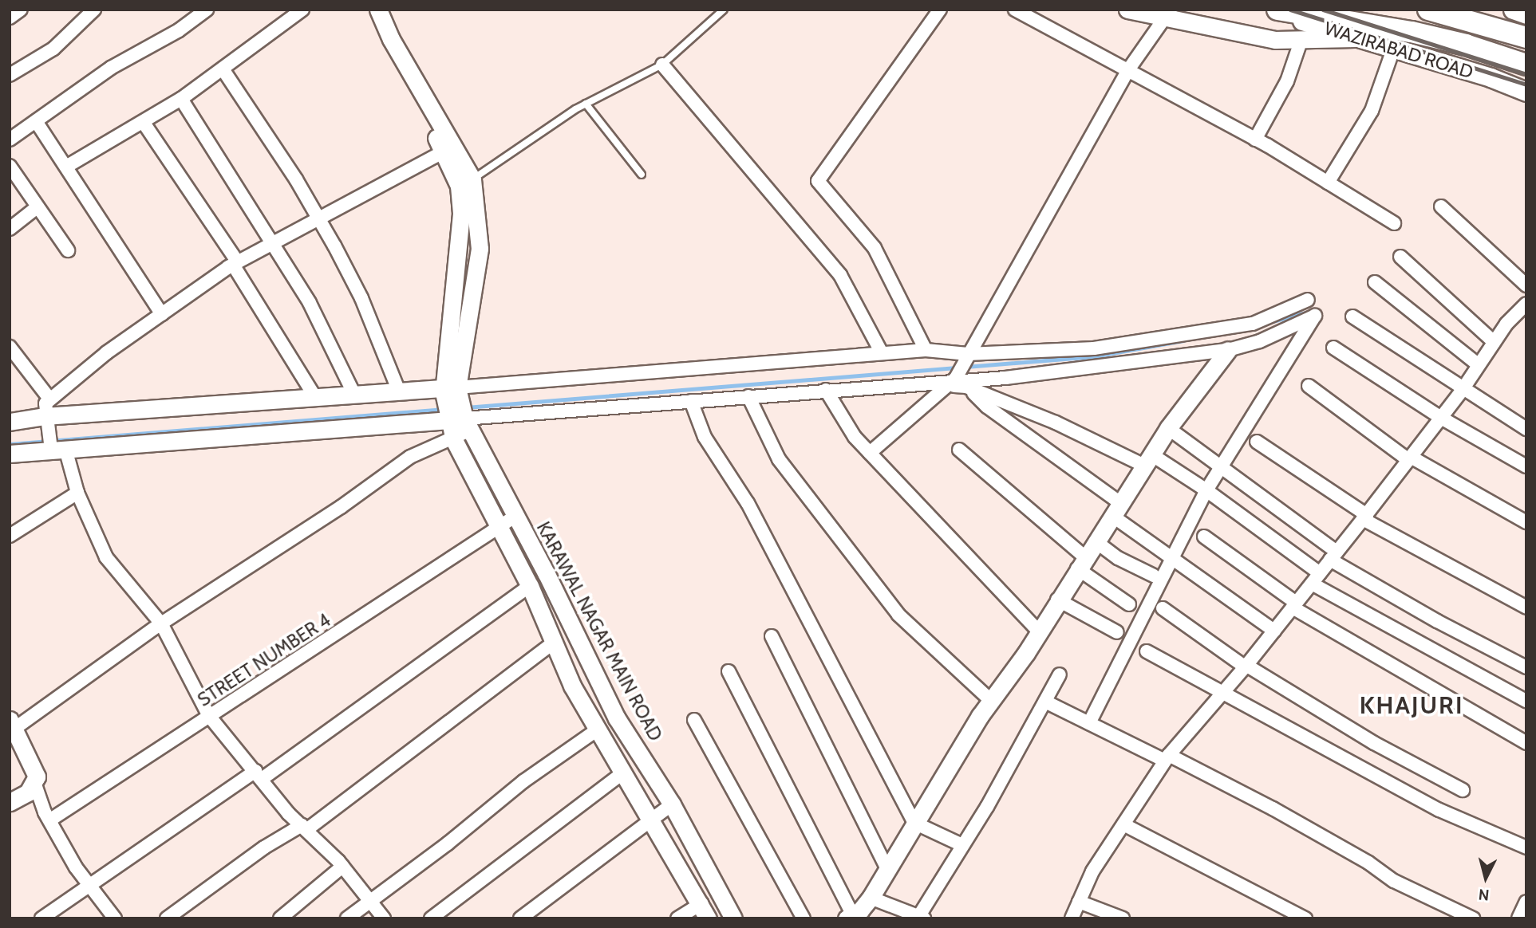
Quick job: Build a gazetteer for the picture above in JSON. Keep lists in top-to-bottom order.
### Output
{
  "streets": {
    "highway": ["WAZIRABAD ROAD"],
    "street": ["KARAWAL NAGAR MAIN ROAD", "STREET NUMBER 4"]
  },
  "crossings": [
    ["KARAWAL NAGAR MAIN ROAD", "STREET NUMBER 4"]
  ],
  "districts": ["KHAJURI"],
  "north": "bottom"
}
